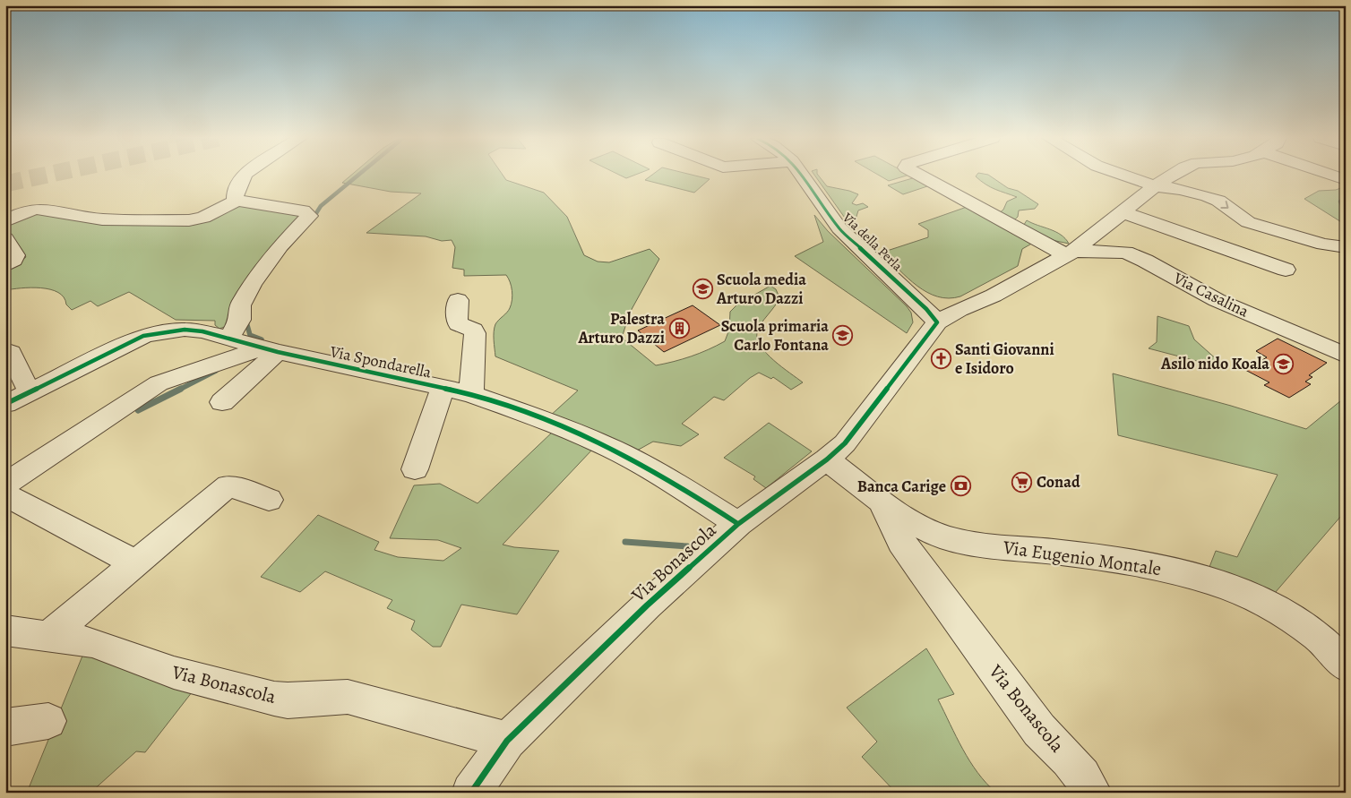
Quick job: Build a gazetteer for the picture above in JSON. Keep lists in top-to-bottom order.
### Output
{
  "streets": {
    "street": [
      "Via della Perla",
      "Via Casalina",
      "Via Spondarella",
      "Via Eugenio Montale",
      "Via Bonascola"
    ]
  },
  "crossings": [
    ["Via della Perla", "Via Bonascola"],
    ["Via Spondarella", "Via Bonascola"],
    ["Via Eugenio Montale", "Via Bonascola"]
  ],
  "places": {
    "school or university": ["Scuola media Arturo Dazzi", "Scuola primaria Carlo Fontana", "Asilo nido Koala"],
    "building": ["Palestra Arturo Dazzi"],
    "church": ["Santi Giovanni e Isidoro"],
    "supermarket": ["Conad"],
    "bank": ["Banca Carige"]
  }
}
